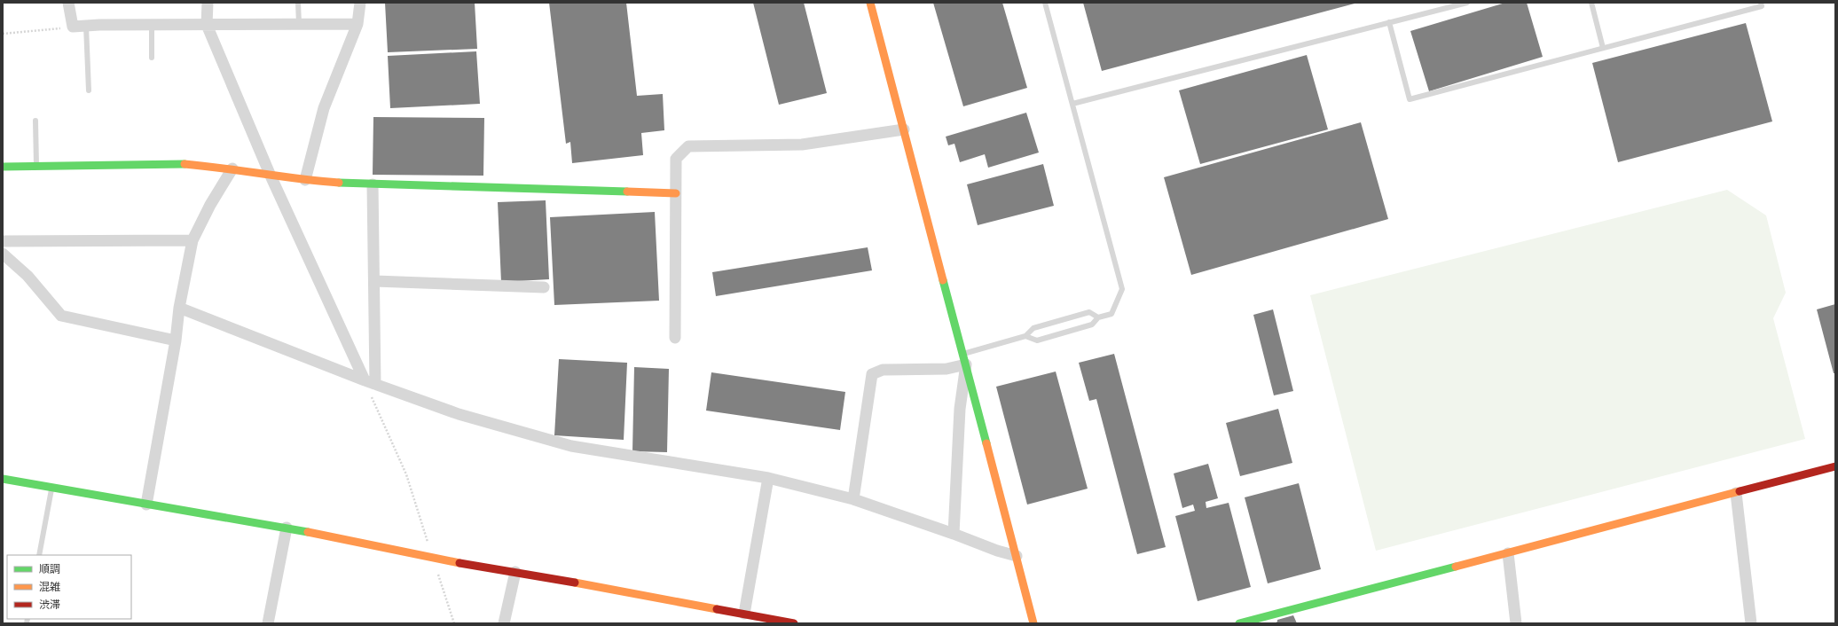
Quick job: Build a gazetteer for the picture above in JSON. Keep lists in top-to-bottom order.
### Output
{
  "legend": ["順調", "混雑", "渋滞"]
}
